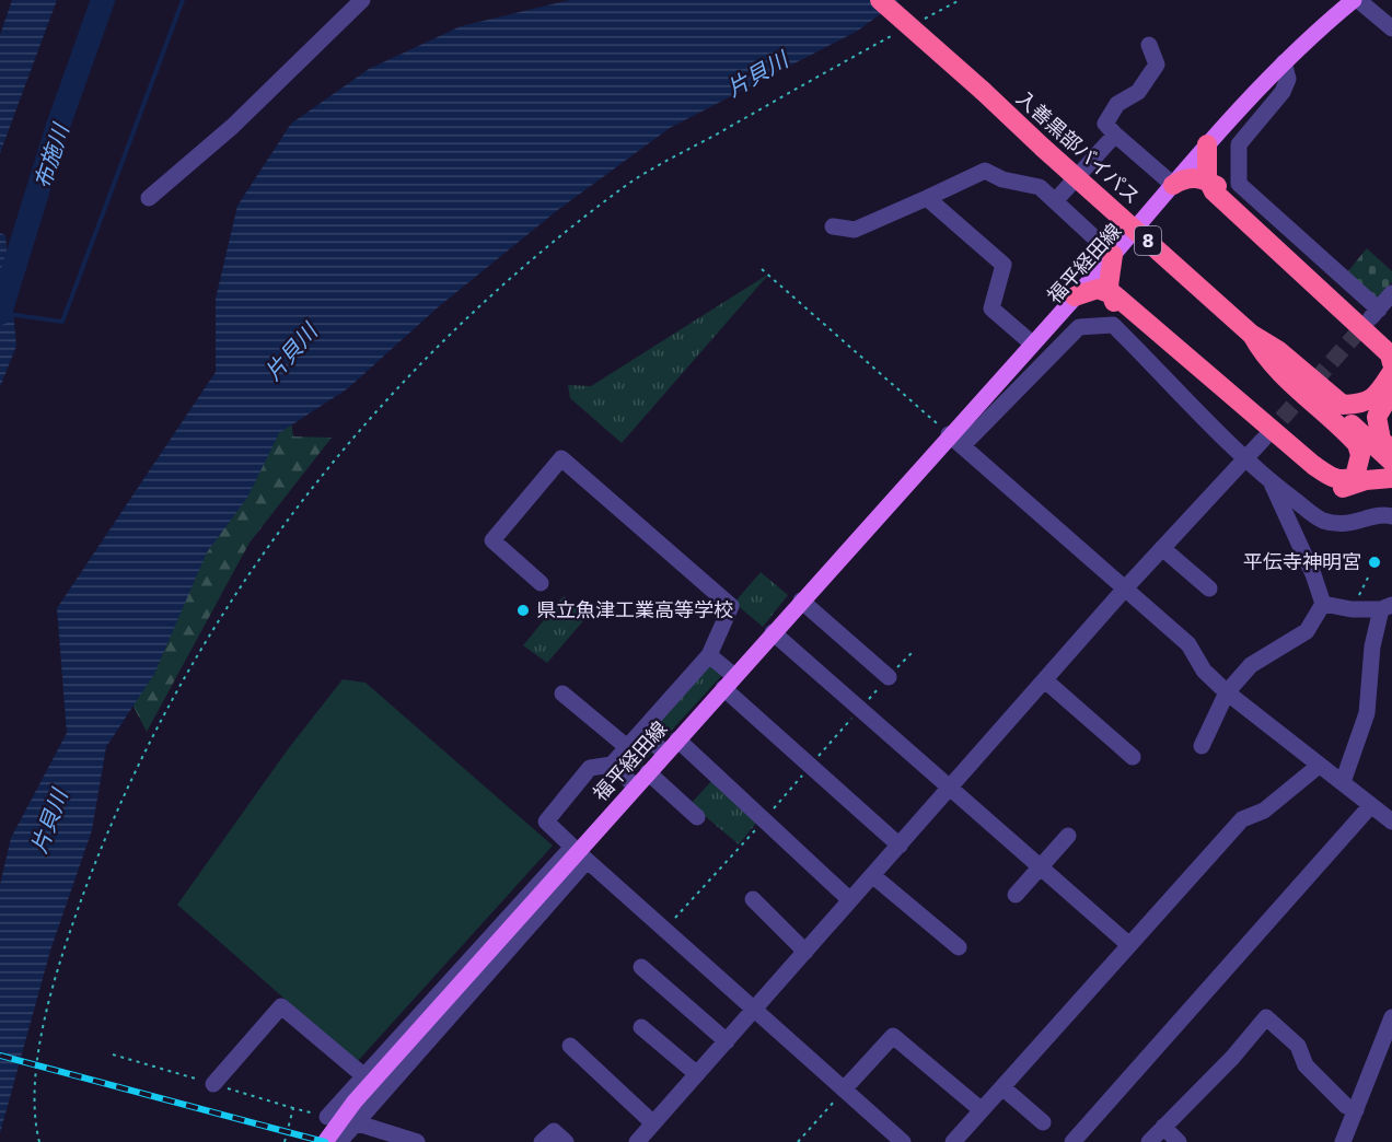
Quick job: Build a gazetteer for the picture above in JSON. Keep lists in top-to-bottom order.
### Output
{
  "streets": {
    "highway": ["入善黒部バイパス", "8"],
    "main road": ["福平経田線"]
  },
  "water": ["片貝川", "布施川"],
  "places": ["平伝寺神明宮", "県立魚津工業高等学校"]
}
